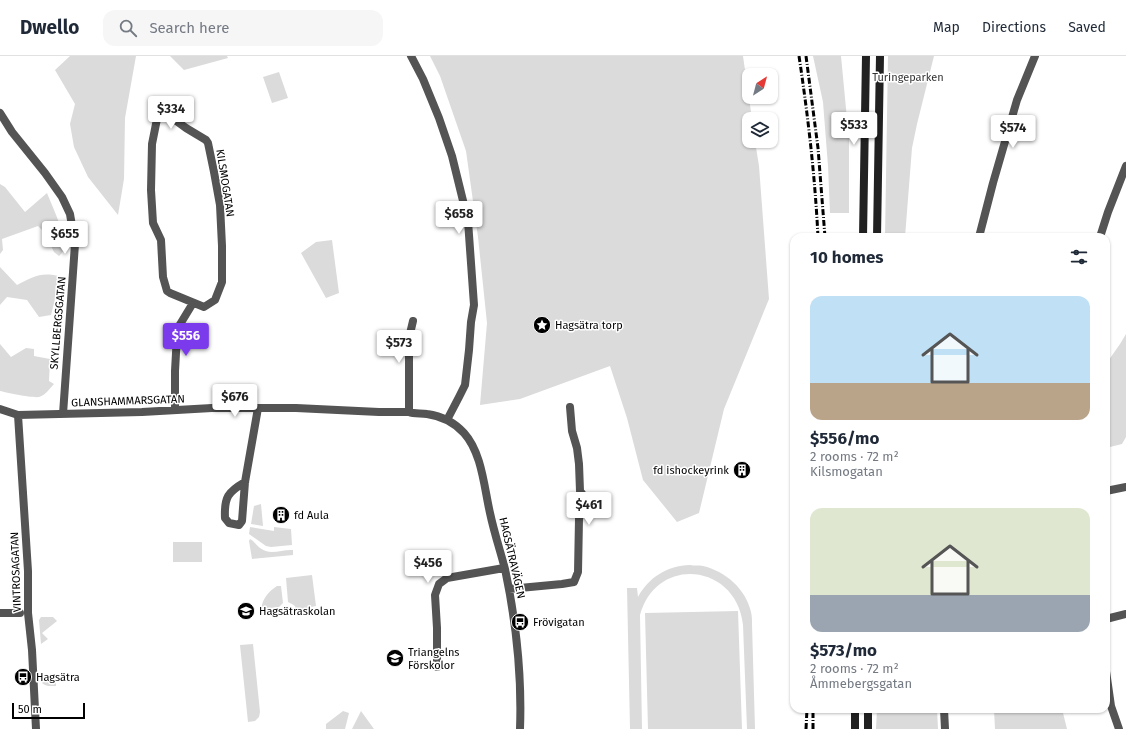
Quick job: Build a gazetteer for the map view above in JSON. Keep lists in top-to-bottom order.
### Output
{
  "streets": {
    "street": [
      "KILSMOGATAN",
      "SKYLLBERGSGATAN",
      "GLANSHAMMARSGATAN",
      "HAGSÄTRAVÄGEN",
      "VINTROSAGATAN"
    ]
  },
  "crossings": [
    ["SKYLLBERGSGATAN", "GLANSHAMMARSGATAN"],
    ["GLANSHAMMARSGATAN", "HAGSÄTRAVÄGEN"],
    ["GLANSHAMMARSGATAN", "VINTROSAGATAN"]
  ],
  "parks": ["Turingeparken"],
  "places": {
    "place": ["Hagsätra torp"],
    "building": ["fd ishockeyrink", "fd Aula"],
    "school or university": ["Hagsätraskolan", "Triangelns Förskolor"],
    "bus stop": ["Frövigatan", "Hagsätra"]
  },
  "scale_bar": "50 m",
  "north": "top right",
  "page": {
    "header": "Dwello",
    "search": "Search here",
    "nav": ["Map", "Directions", "Saved"],
    "price": [
      "$334",
      "$533",
      "$574",
      "$658",
      "$655",
      "$556",
      "$573",
      "$676",
      "$461",
      "$456"
    ],
    "heading": "10 homes",
    "list": [
      {
        "name": "$556/mo",
        "note": "2 rooms · 72 m² · Kilsmogatan"
      },
      {
        "name": "$573/mo",
        "note": "2 rooms · 72 m² · Åmmebergsgatan"
      }
    ],
    "scale": "50 m"
  }
}
